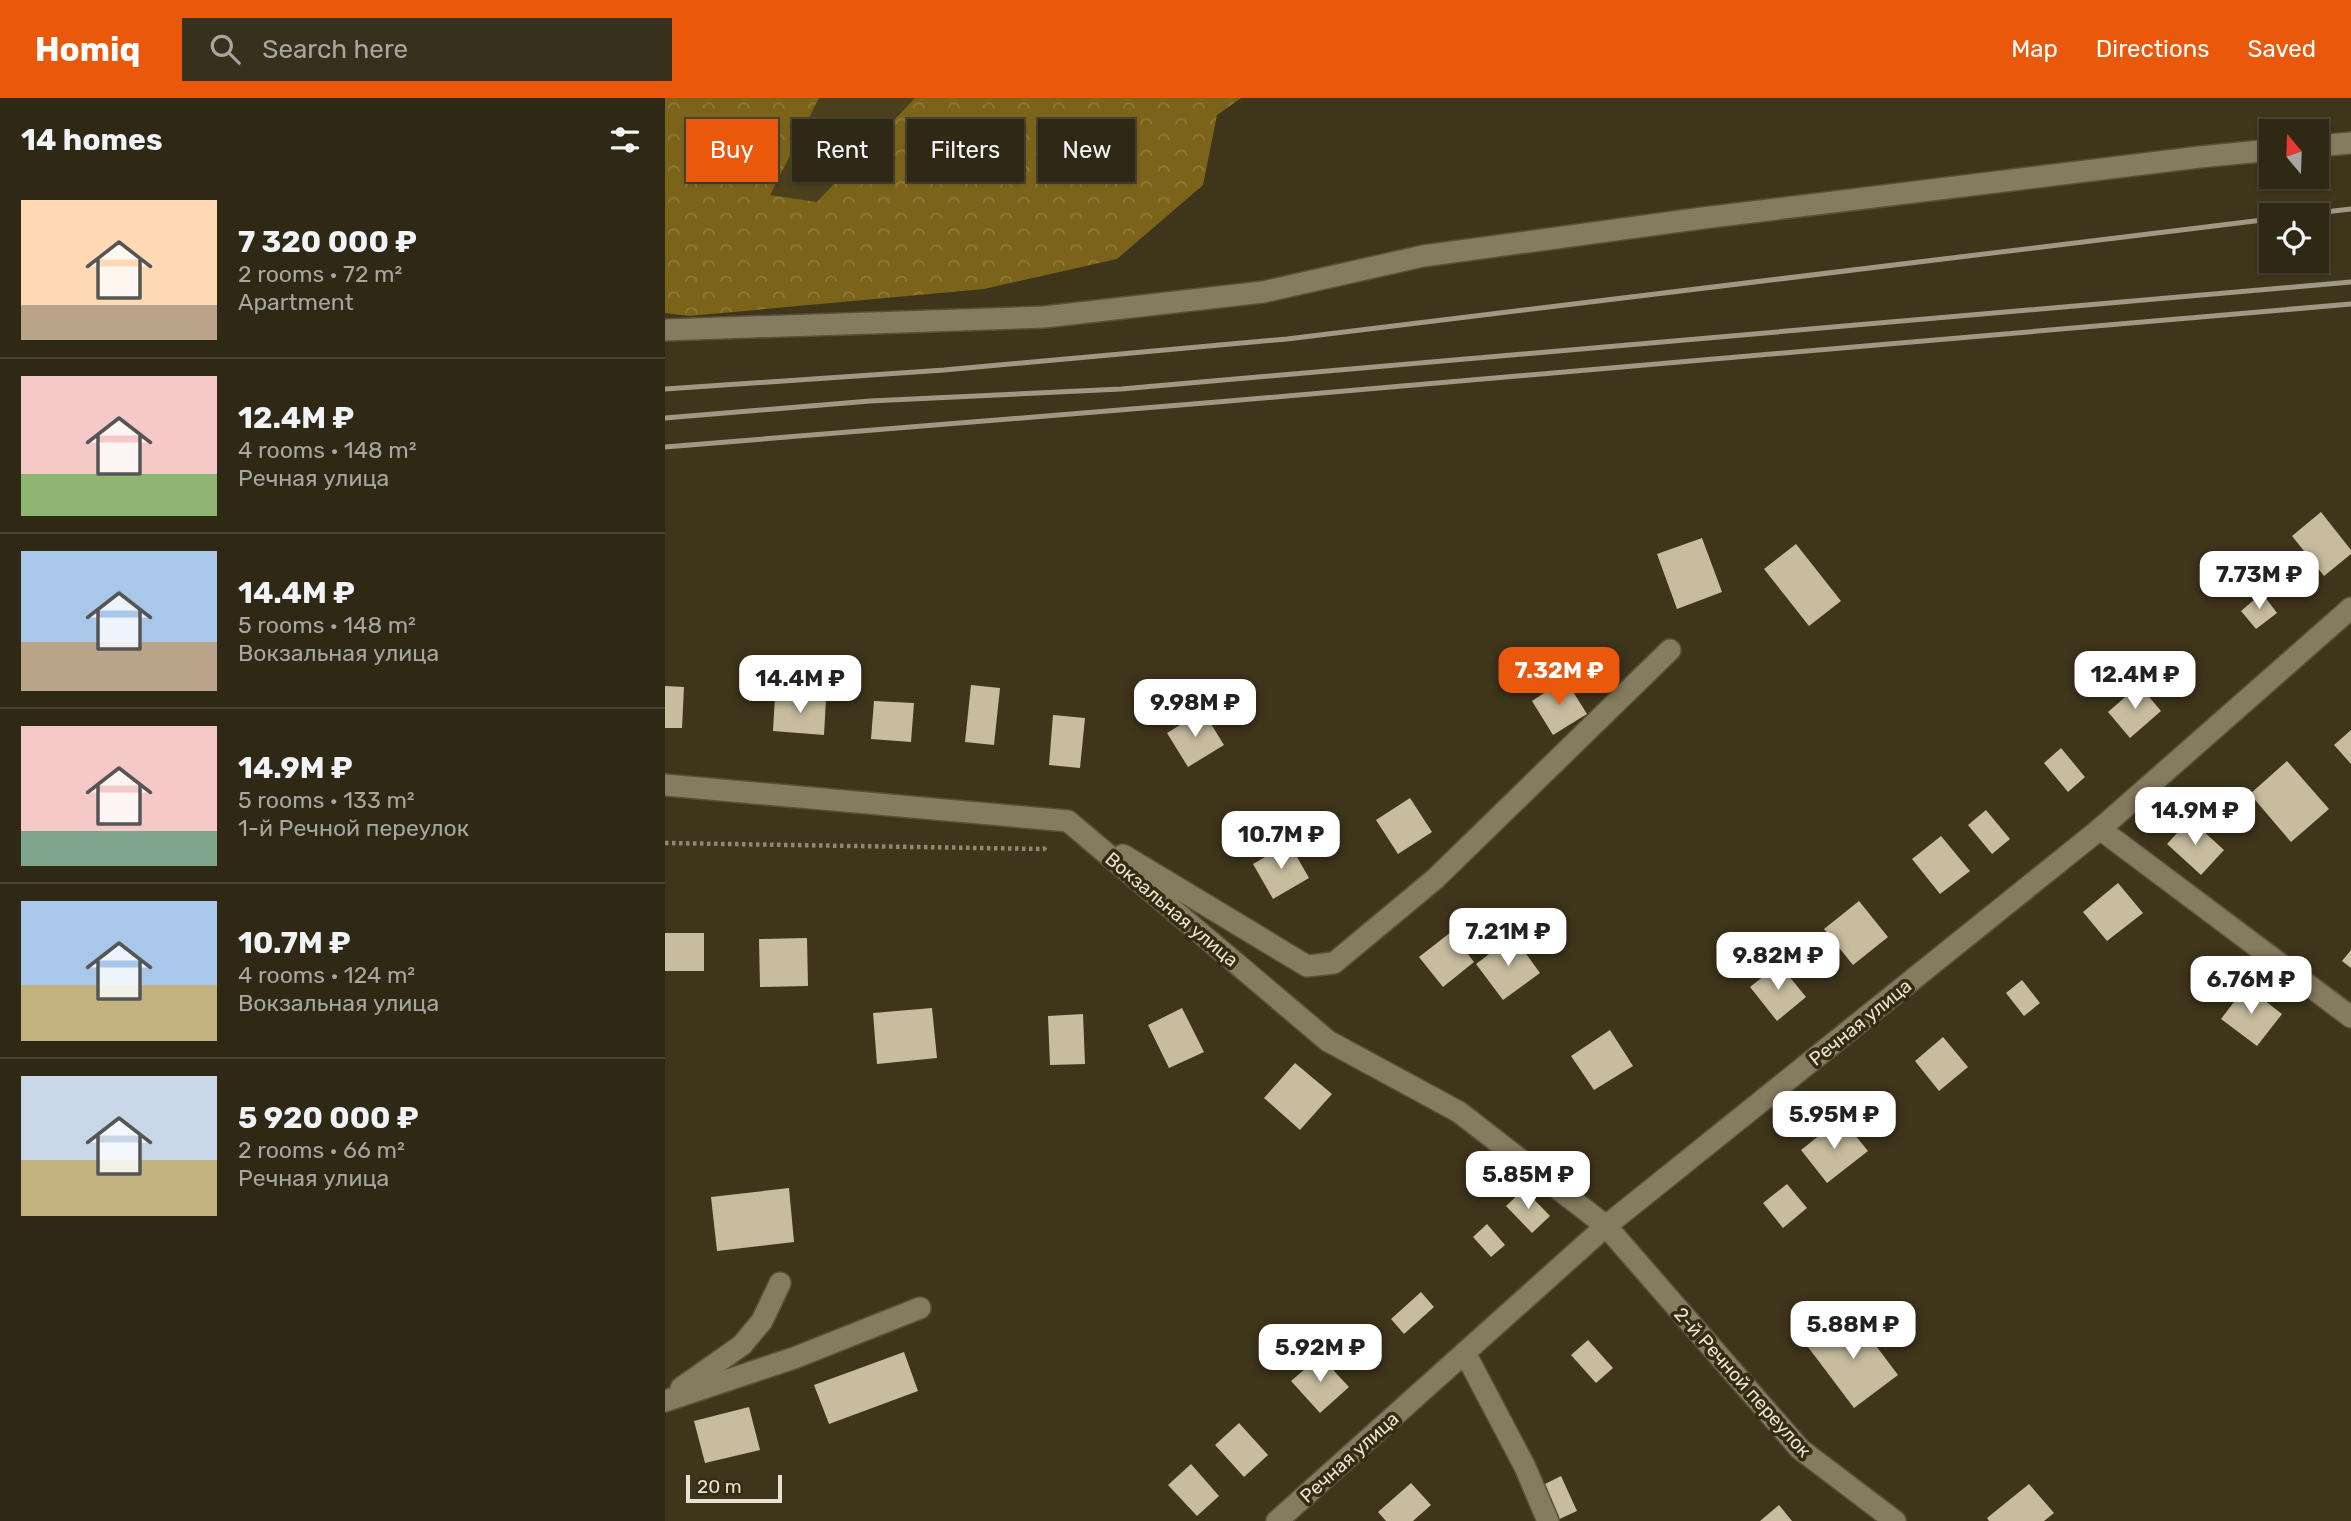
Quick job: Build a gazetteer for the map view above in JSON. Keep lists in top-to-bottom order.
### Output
{
  "streets": {
    "street": ["Вокзальная улица", "Речная улица", "2-й Речной переулок"]
  },
  "crossings": [
    ["Вокзальная улица", "Речная улица"],
    ["Вокзальная улица", "2-й Речной переулок"],
    ["Речная улица", "2-й Речной переулок"]
  ],
  "scale_bar": "20 m",
  "north": "top",
  "page": {
    "header": "Homiq",
    "search": "Search here",
    "nav": ["Map", "Directions", "Saved"],
    "heading": "14 homes",
    "chip": [
      "Buy",
      "Rent",
      "Filters",
      "New"
    ],
    "list": [
      {
        "name": "7 320 000 ₽",
        "note": "2 rooms · 72 m² · Apartment"
      },
      {
        "name": "12.4M ₽",
        "note": "4 rooms · 148 m² · Речная улица"
      },
      {
        "name": "14.4M ₽",
        "note": "5 rooms · 148 m² · Вокзальная улица"
      },
      {
        "name": "14.9M ₽",
        "note": "5 rooms · 133 m² · 1-й Речной переулок"
      },
      {
        "name": "10.7M ₽",
        "note": "4 rooms · 124 m² · Вокзальная улица"
      },
      {
        "name": "5 920 000 ₽",
        "note": "2 rooms · 66 m² · Речная улица"
      }
    ],
    "price": [
      "7.73M ₽",
      "7.32M ₽",
      "12.4M ₽",
      "14.4M ₽",
      "9.98M ₽",
      "14.9M ₽",
      "10.7M ₽",
      "7.21M ₽",
      "9.82M ₽",
      "6.76M ₽",
      "5.95M ₽",
      "5.85M ₽",
      "5.88M ₽",
      "5.92M ₽"
    ],
    "scale": "20 m"
  }
}
